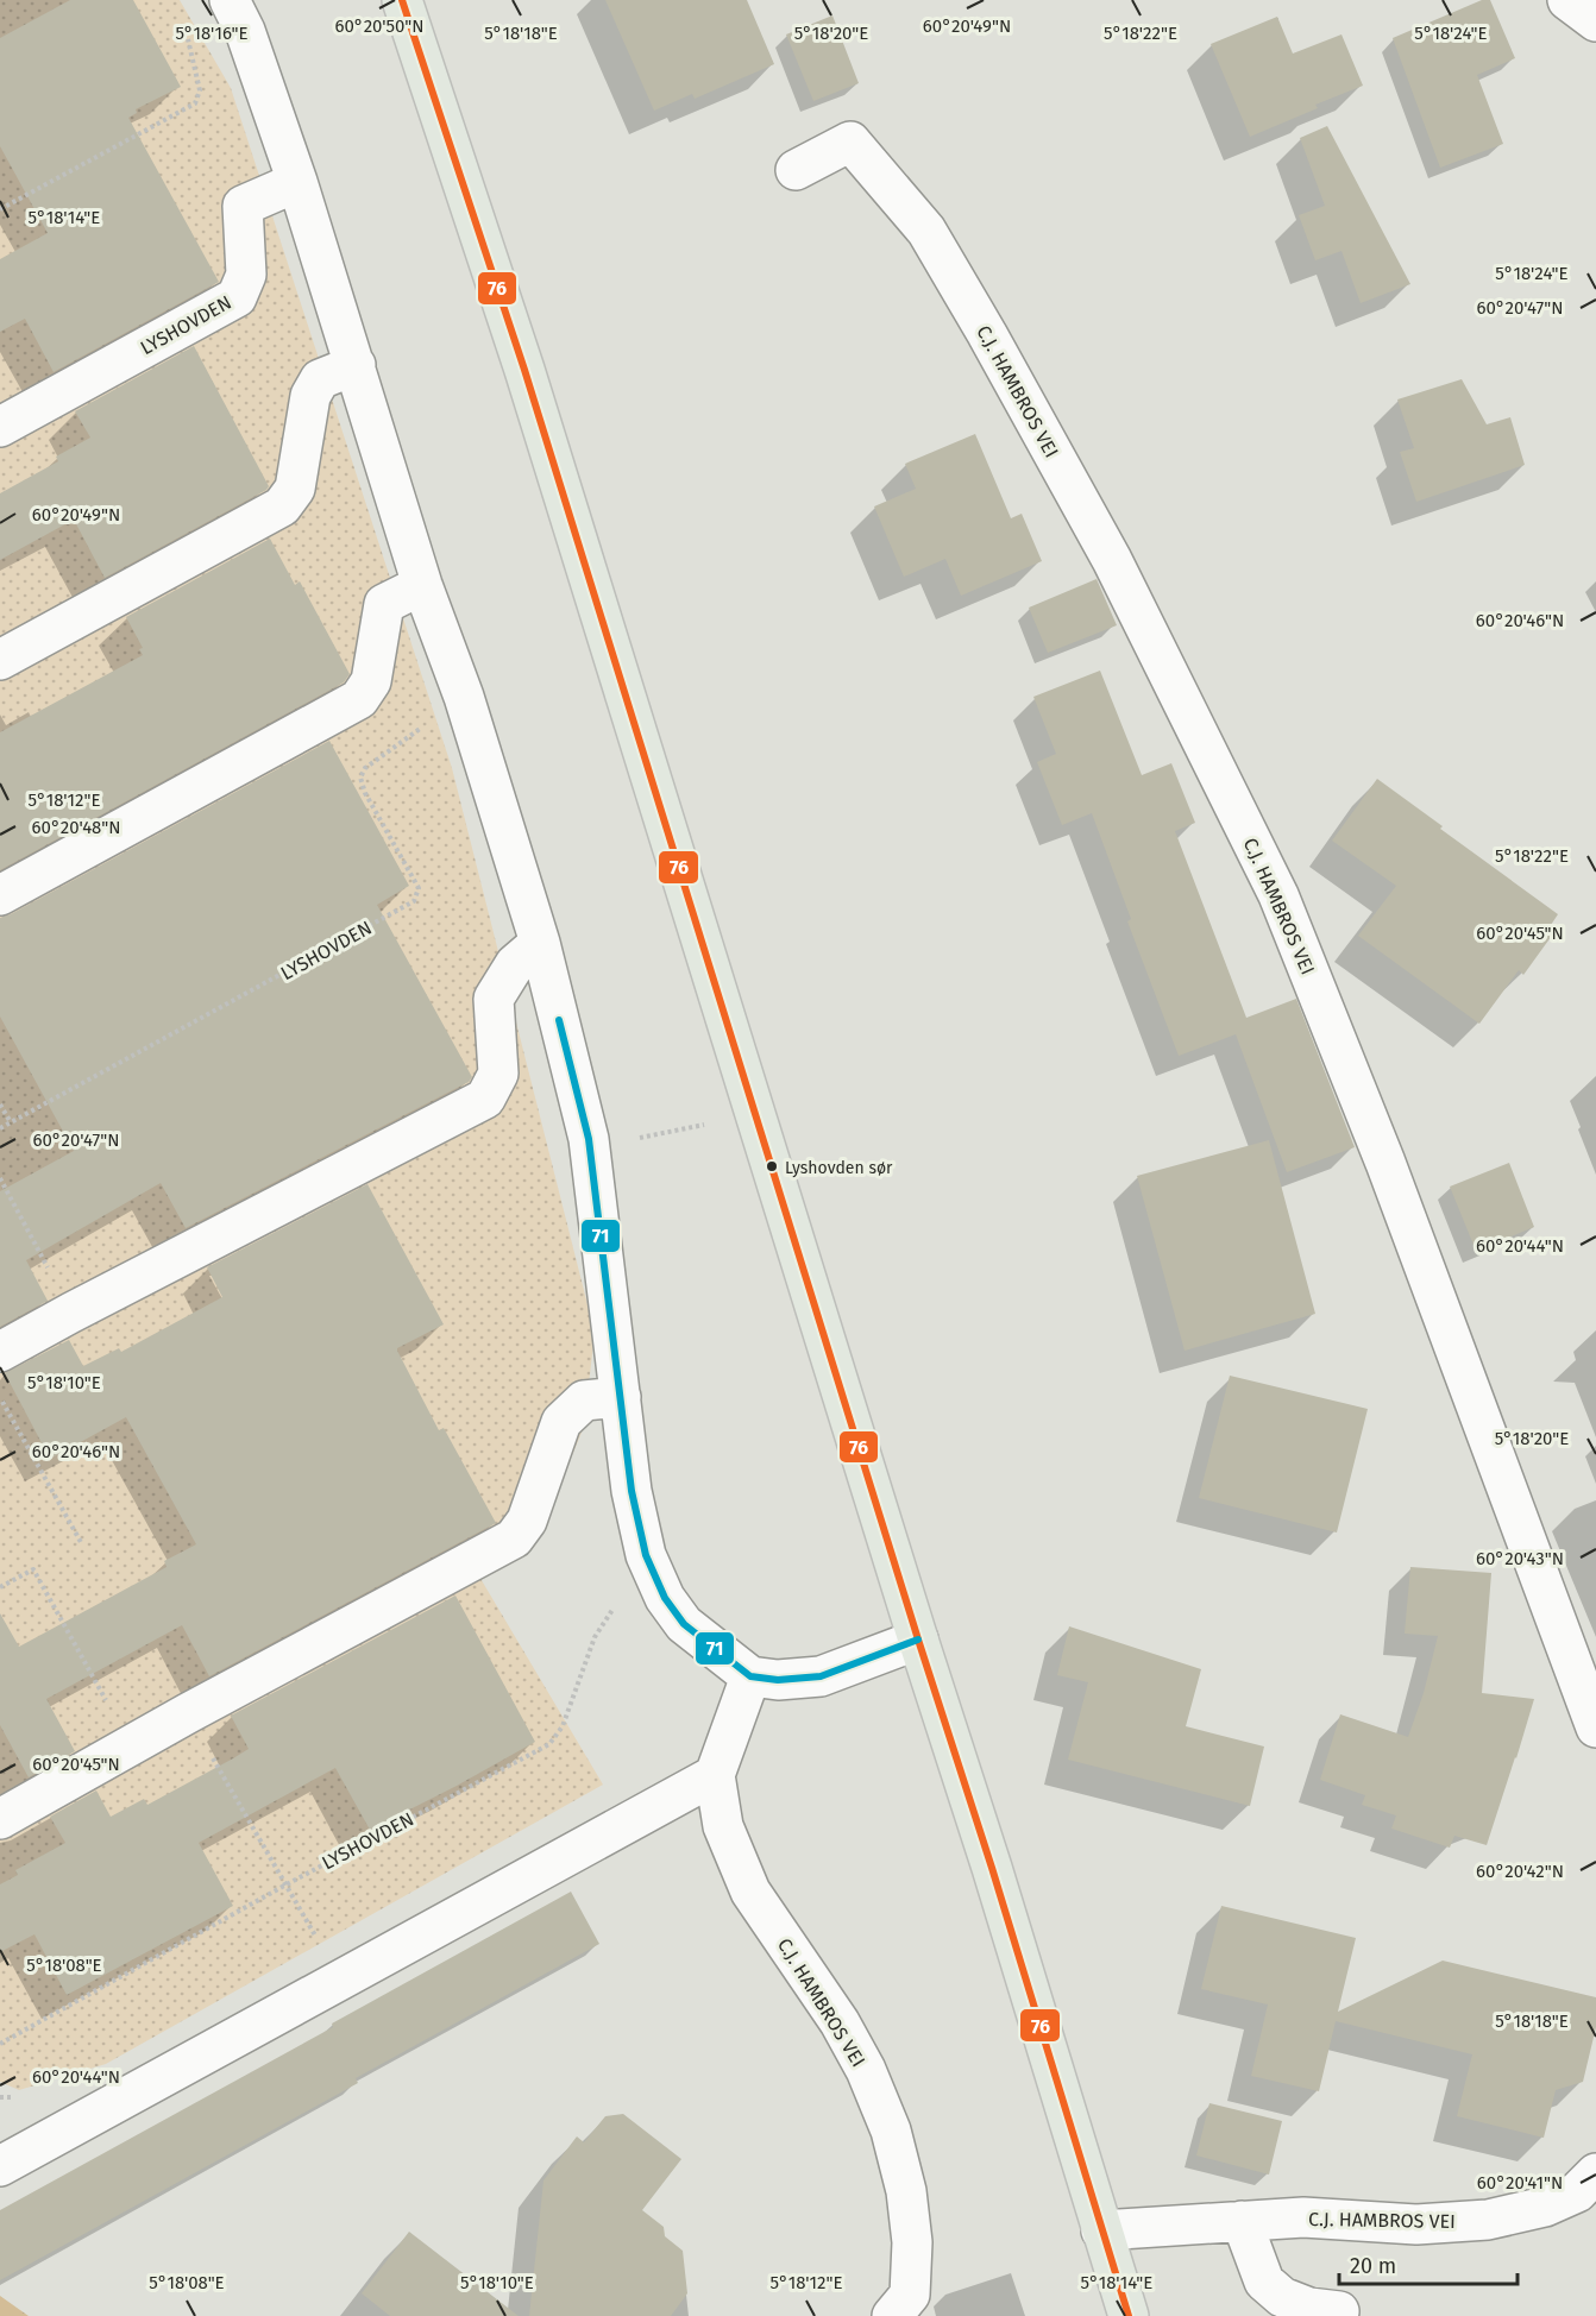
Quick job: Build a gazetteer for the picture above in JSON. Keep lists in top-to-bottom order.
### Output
{
  "streets": {
    "street": ["LYSHOVDEN", "C.J. HAMBROS VEI"]
  },
  "places": ["Lyshovden sør"],
  "lines": ["transit line 76", "transit line 71"],
  "scale_bar": "20 m",
  "coordinates": [
    "60°20'50\"N",
    "60°20'49\"N",
    "5°18'16\"E",
    "5°18'18\"E",
    "5°18'20\"E",
    "5°18'22\"E",
    "5°18'24\"E",
    "5°18'14\"E",
    "60°20'47\"N",
    "60°20'46\"N",
    "5°18'12\"E",
    "60°20'48\"N",
    "60°20'45\"N",
    "60°20'44\"N",
    "5°18'10\"E",
    "60°20'43\"N",
    "60°20'42\"N",
    "5°18'08\"E",
    "60°20'41\"N"
  ]
}
